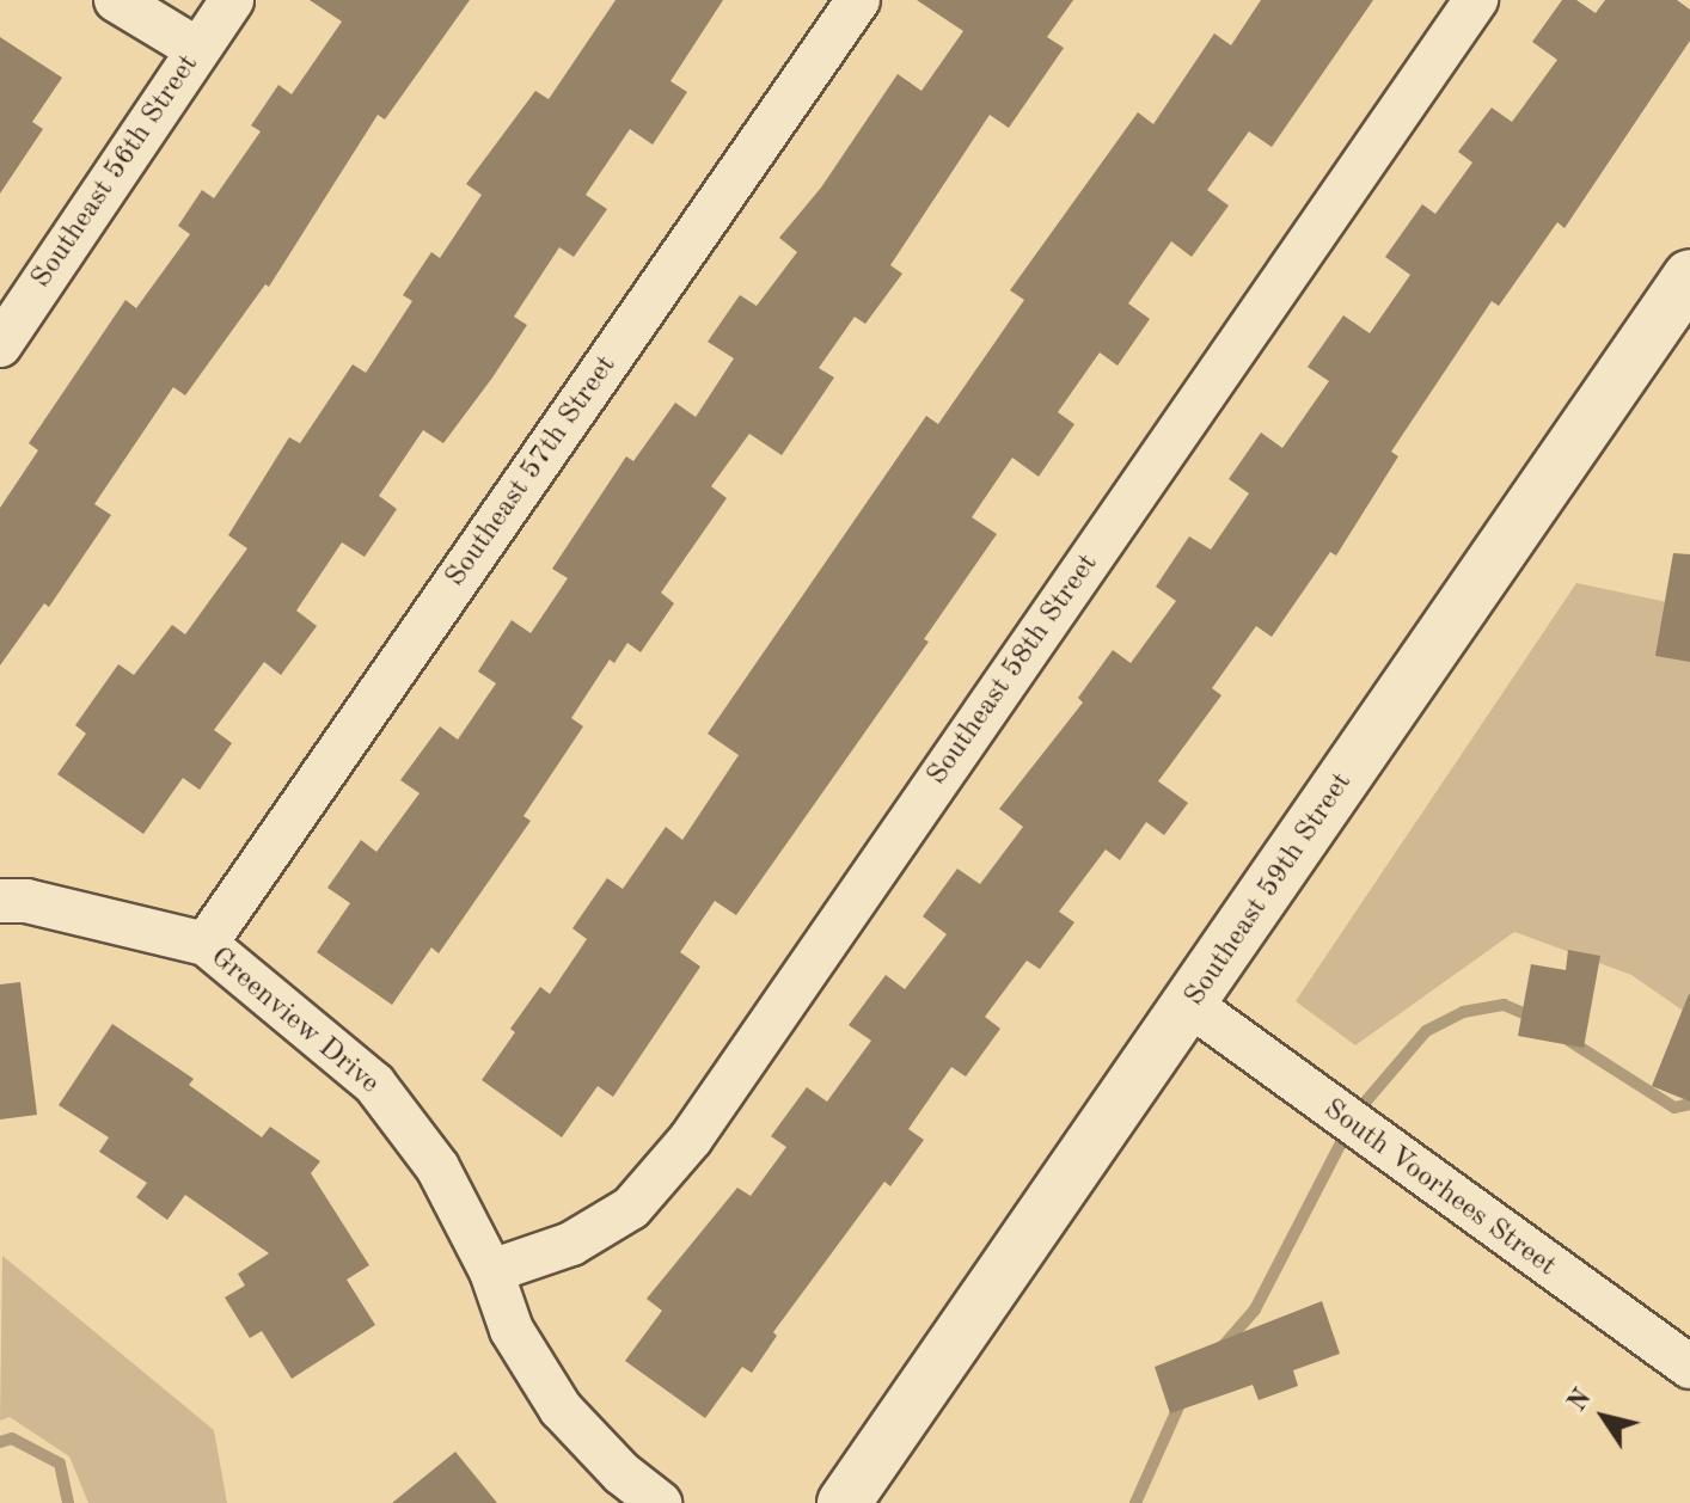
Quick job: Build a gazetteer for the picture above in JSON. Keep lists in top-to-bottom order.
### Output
{
  "streets": {
    "main road": ["Southeast 59th Street"],
    "street": [
      "Southeast 56th Street",
      "Southeast 57th Street",
      "Southeast 58th Street",
      "Greenview Drive",
      "South Voorhees Street"
    ]
  },
  "crossings": [
    ["Southeast 57th Street", "Greenview Drive"],
    ["Southeast 58th Street", "Greenview Drive"],
    ["Southeast 59th Street", "South Voorhees Street"]
  ],
  "north": "top left"
}
